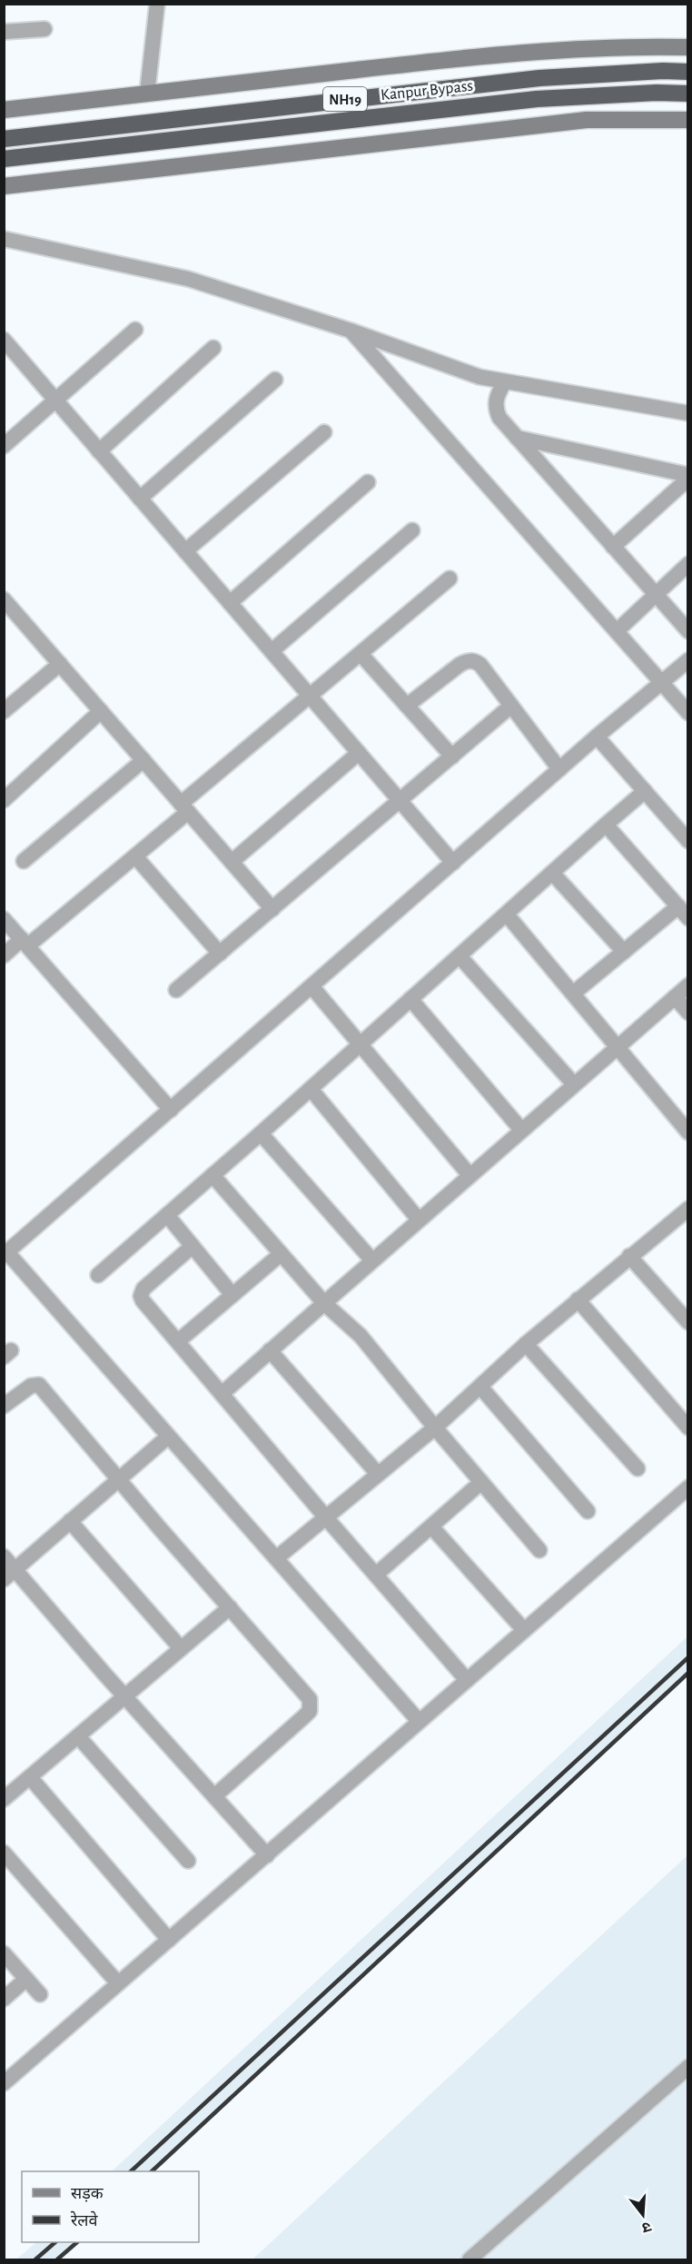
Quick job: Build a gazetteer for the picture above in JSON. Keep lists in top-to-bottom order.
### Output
{
  "streets": {
    "highway": ["Kanpur Bypass", "NH19"]
  },
  "legend": ["सड़क", "रेलवे"],
  "north": "bottom"
}
